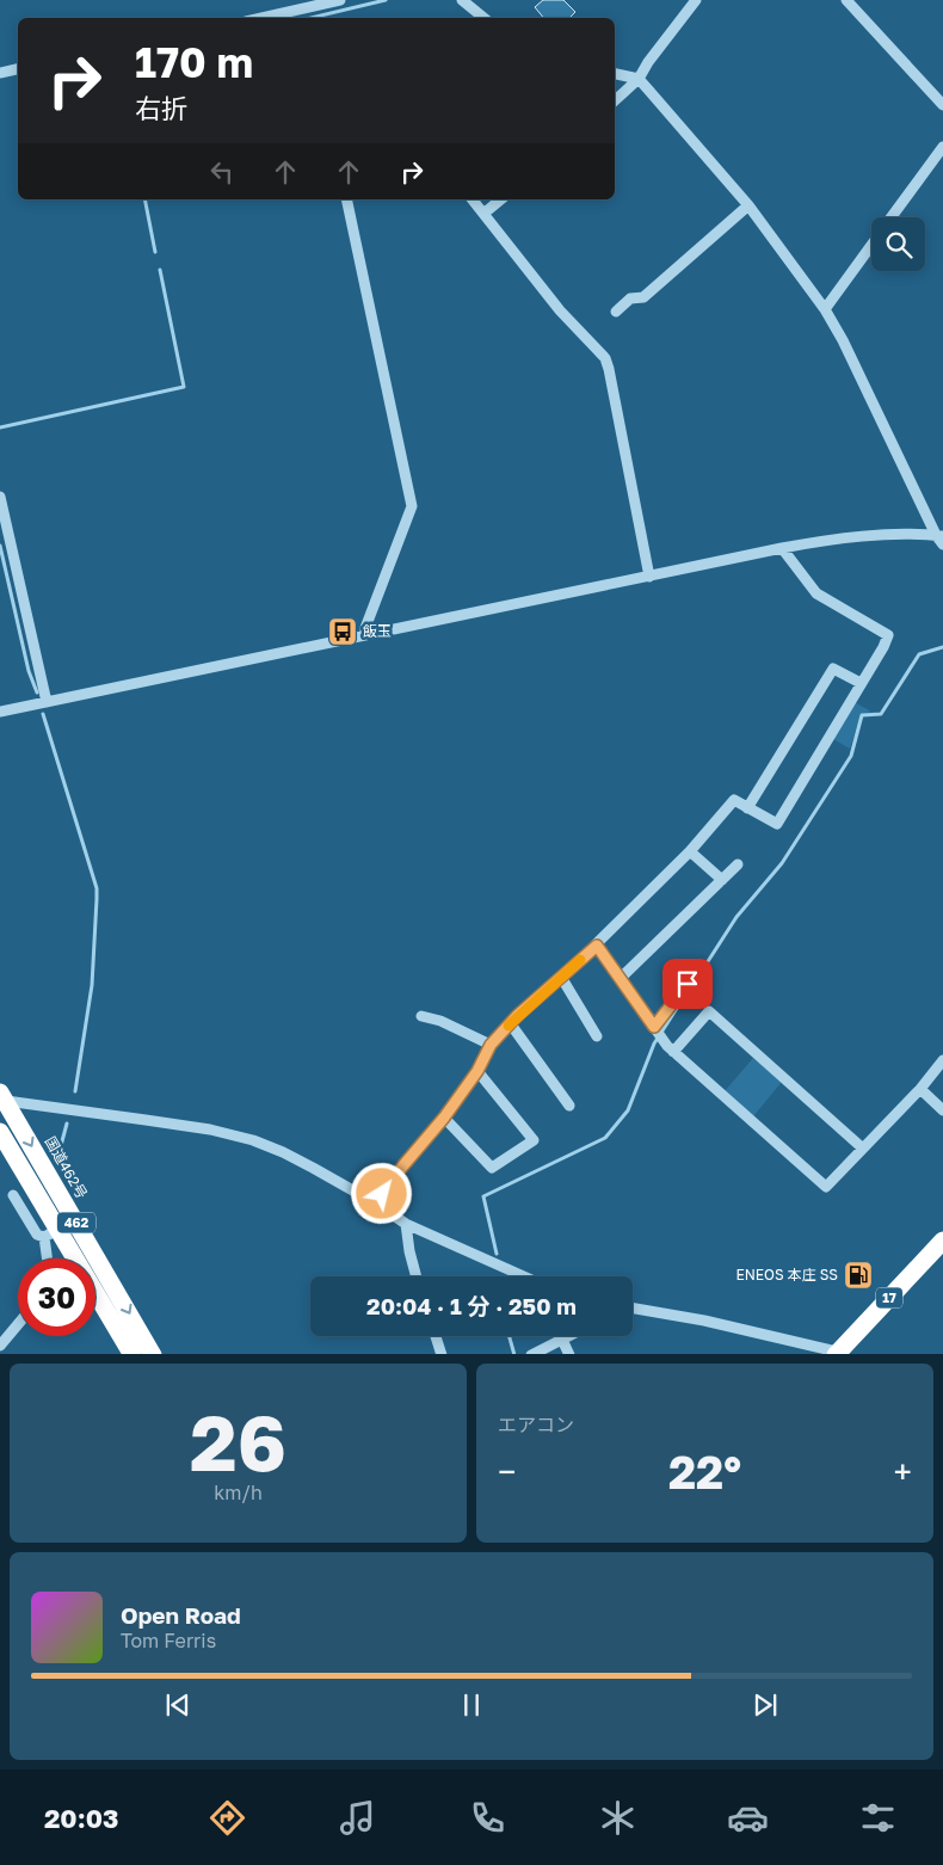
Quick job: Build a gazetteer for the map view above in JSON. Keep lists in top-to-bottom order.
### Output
{
  "streets": {
    "highway": ["国道462号", "462", "17"]
  },
  "places": {
    "bus stop": ["飯玉"],
    "fuel station": ["ENEOS 本庄 SS"]
  },
  "page": {
    "turn": ["170 m", "右折"],
    "limit": "30",
    "trip": "20:04 · 1 分 · 250 m",
    "tile": [
      ["26", "km/h"],
      "エアコン"
    ],
    "heat": ["−", "22°", "+"],
    "song": ["Open Road", "Tom Ferris"],
    "tabs": "20:03"
  }
}
